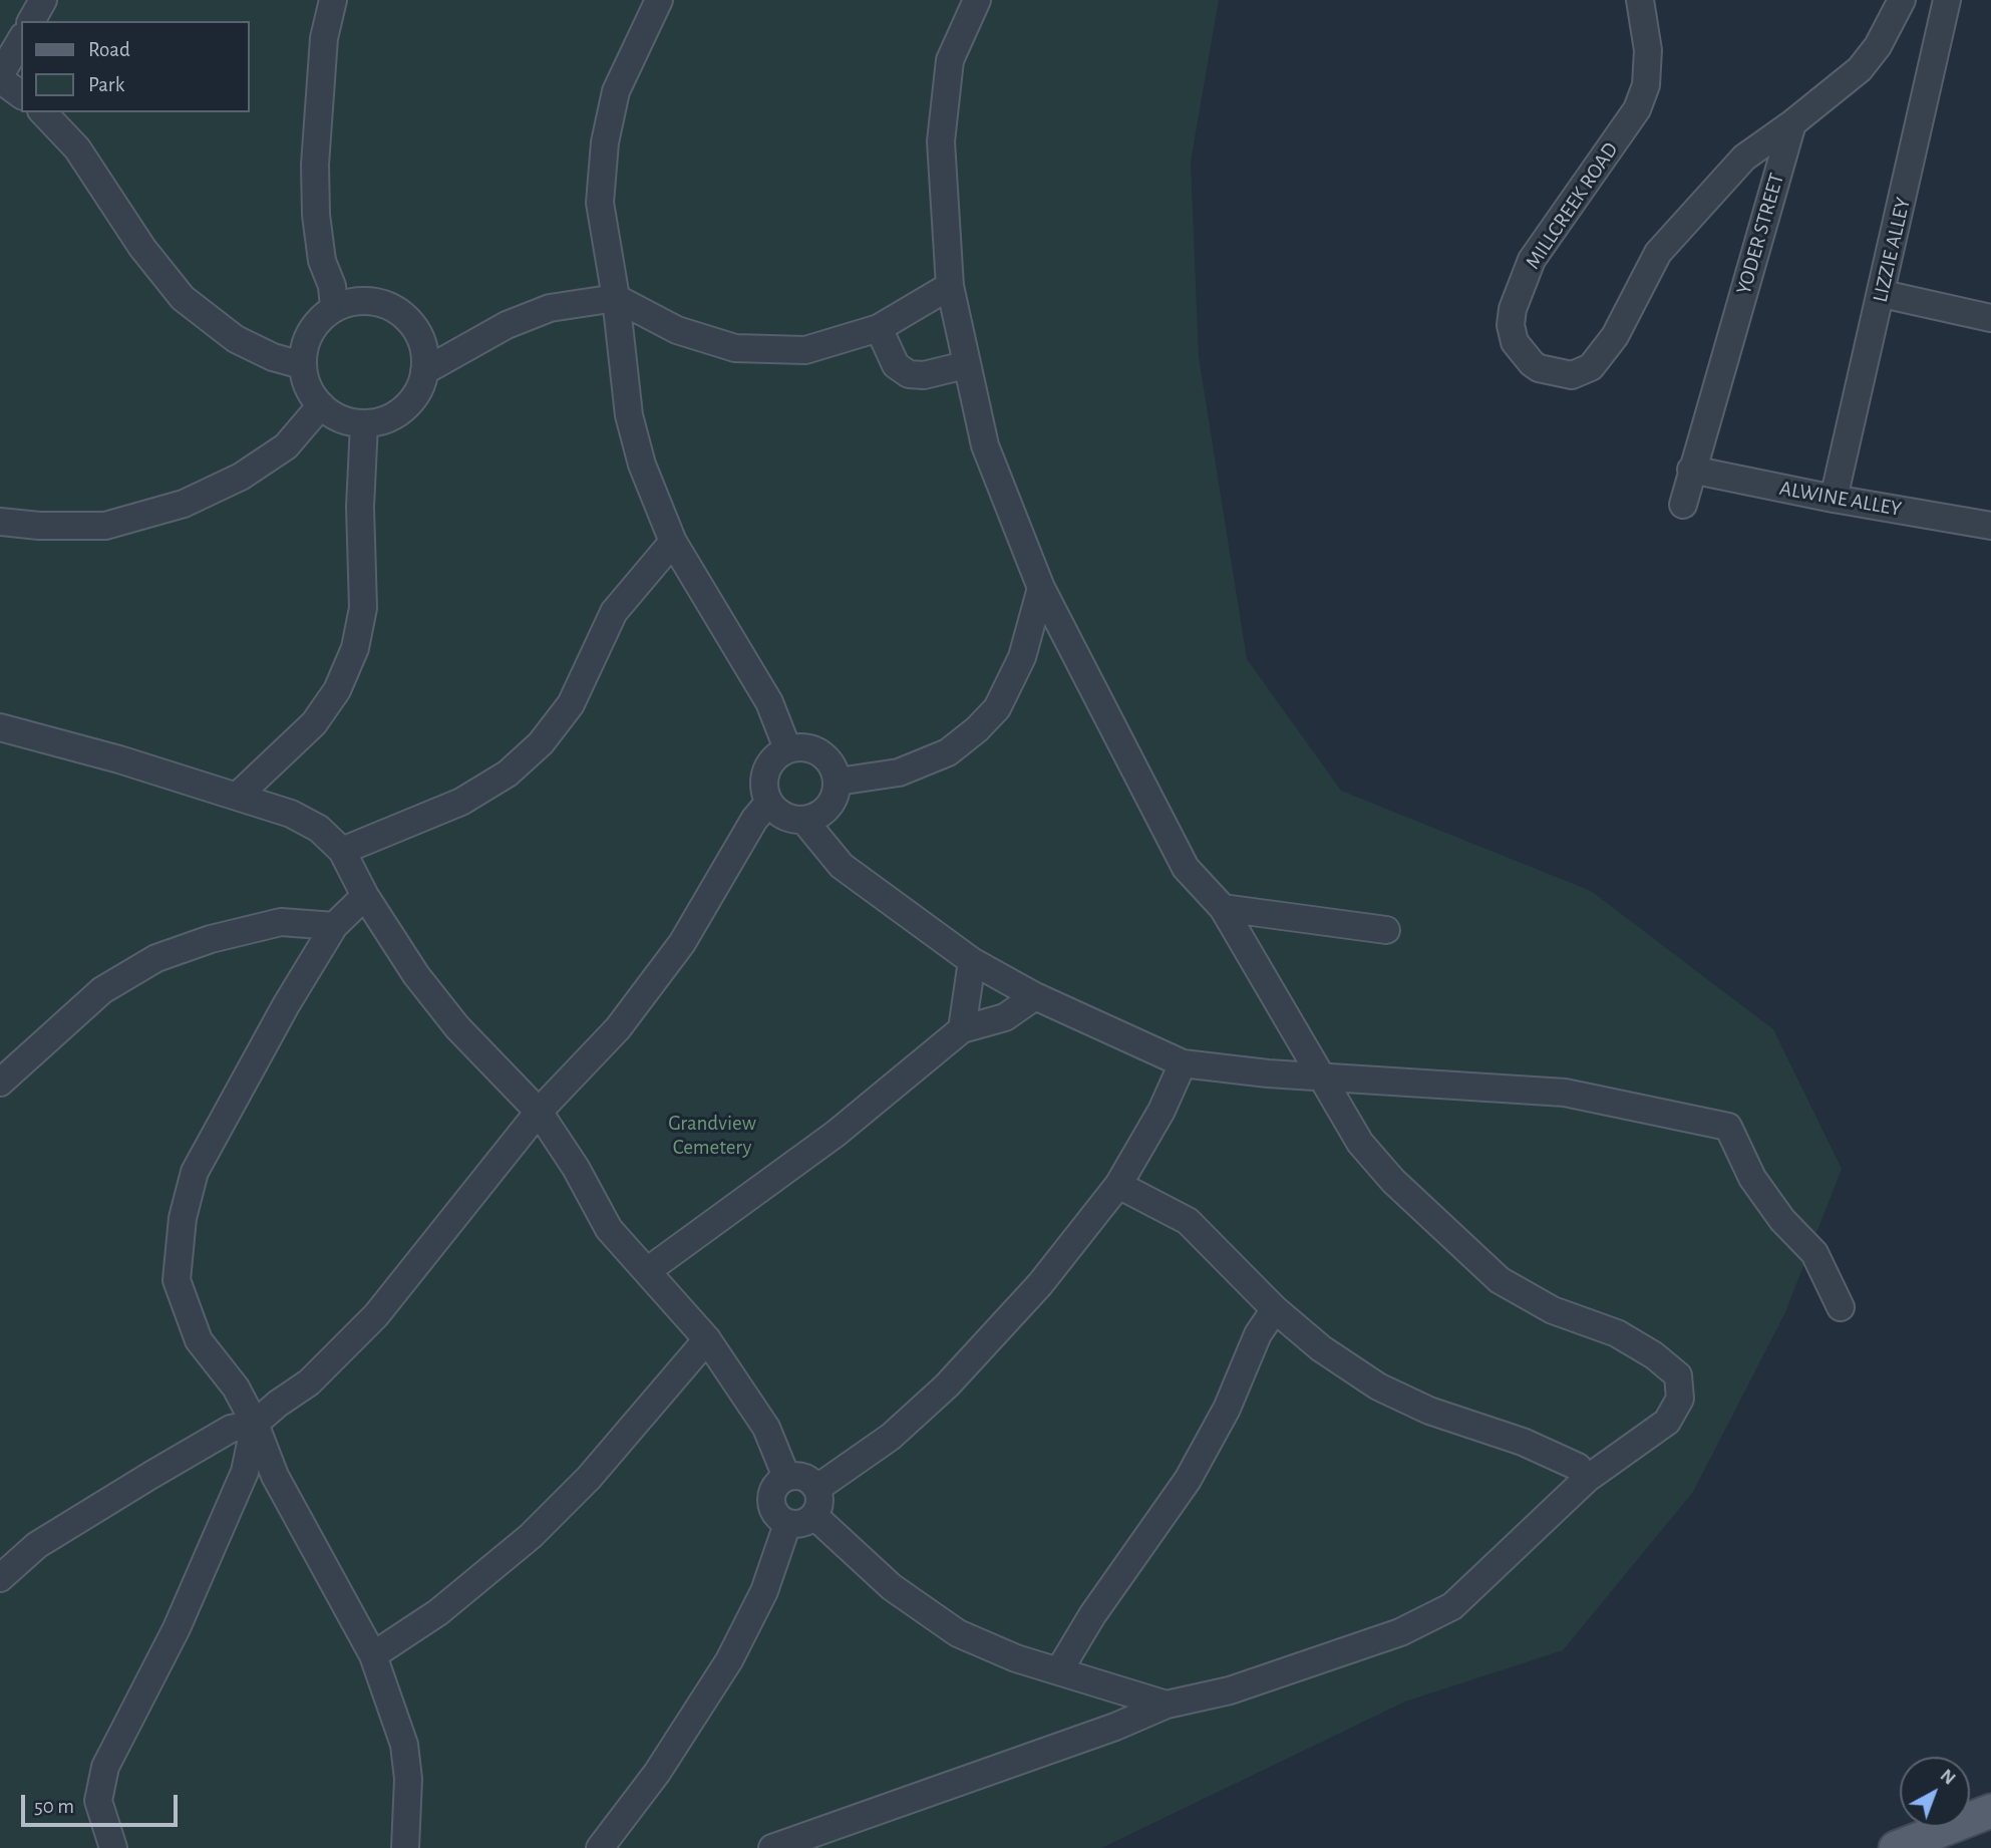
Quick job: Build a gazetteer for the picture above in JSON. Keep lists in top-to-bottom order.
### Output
{
  "streets": {
    "street": [
      "MILLCREEK ROAD",
      "YODER STREET",
      "LIZZIE ALLEY",
      "ALWINE ALLEY"
    ]
  },
  "crossings": [
    ["MILLCREEK ROAD", "YODER STREET"],
    ["YODER STREET", "ALWINE ALLEY"],
    ["LIZZIE ALLEY", "ALWINE ALLEY"]
  ],
  "parks": ["Grandview Cemetery"],
  "legend": ["Road", "Park"],
  "scale_bar": "50 m",
  "north": "top right"
}
